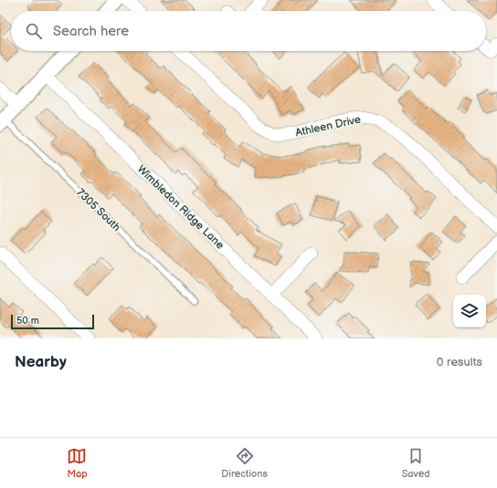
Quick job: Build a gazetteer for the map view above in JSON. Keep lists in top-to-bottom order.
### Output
{
  "streets": {
    "street": ["Athleen Drive", "Wimbledon Ridge Lane"],
    "lane": ["7305 South"]
  },
  "scale_bar": "50 m",
  "page": {
    "search": "Search here",
    "scale": "50 m",
    "heading": ["Nearby", "0 results"],
    "nav": ["Map", "Directions", "Saved"]
  }
}
